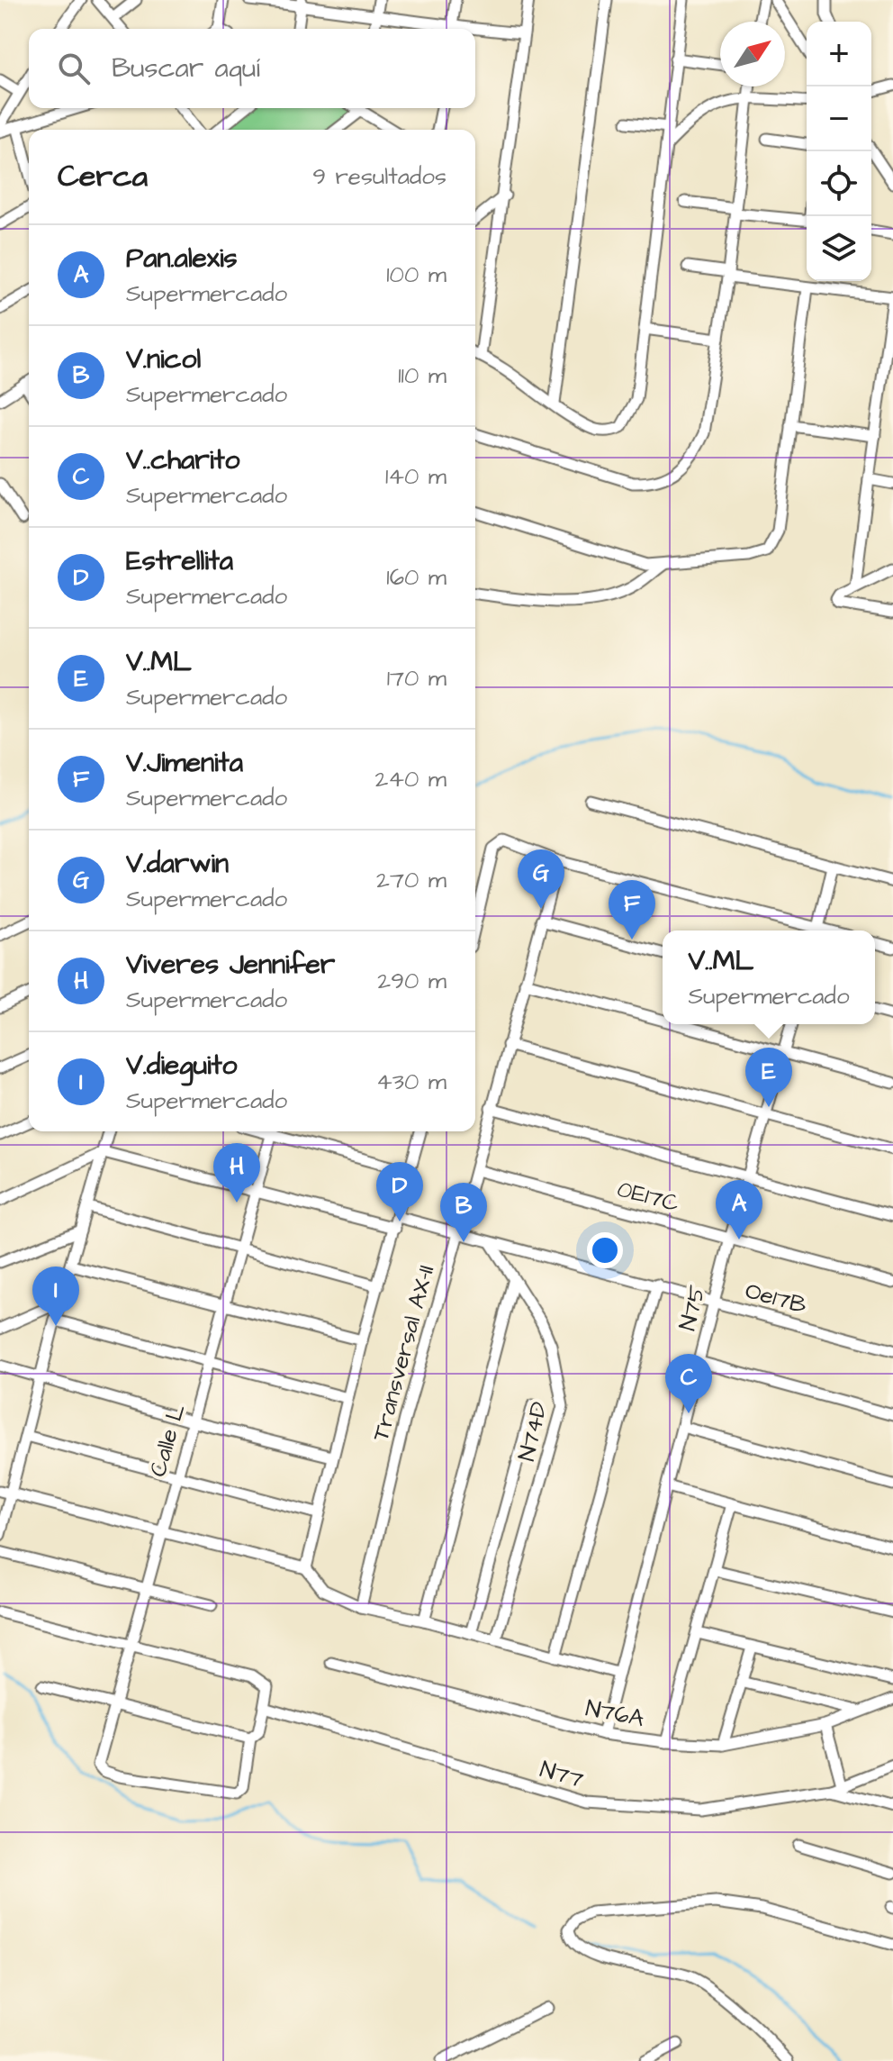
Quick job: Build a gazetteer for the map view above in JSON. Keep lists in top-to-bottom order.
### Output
{
  "streets": {
    "street": [
      "0E17C",
      "Oe17B",
      "N75",
      "Transversal AX-II",
      "N74D",
      "Calle L",
      "N76A",
      "N77"
    ]
  },
  "crossings": [
    ["0E17C", "N75"],
    ["0E17C", "Transversal AX-II"],
    ["Oe17B", "N75"],
    ["Oe17B", "Transversal AX-II"],
    ["Oe17B", "N74D"],
    ["Oe17B", "Calle L"],
    ["N75", "N76A"]
  ],
  "north": "top right",
  "page": {
    "map_buttons": ["+", "−"],
    "search": "Buscar aquí",
    "heading": ["Cerca", "9 resultados"],
    "list": [
      {
        "mark": "A",
        "name": "Pan.alexis",
        "note": "Supermercado",
        "value": "100 m"
      },
      {
        "mark": "B",
        "name": "V.nicol",
        "note": "Supermercado",
        "value": "110 m"
      },
      {
        "mark": "C",
        "name": "V..charito",
        "note": "Supermercado",
        "value": "140 m"
      },
      {
        "mark": "D",
        "name": "Estrellita",
        "note": "Supermercado",
        "value": "160 m"
      },
      {
        "mark": "E",
        "name": "V..ML",
        "note": "Supermercado",
        "value": "170 m"
      },
      {
        "mark": "F",
        "name": "V.Jimenita",
        "note": "Supermercado",
        "value": "240 m"
      },
      {
        "mark": "G",
        "name": "V.darwin",
        "note": "Supermercado",
        "value": "270 m"
      },
      {
        "mark": "H",
        "name": "Viveres Jennifer",
        "note": "Supermercado",
        "value": "290 m"
      },
      {
        "mark": "I",
        "name": "V.dieguito",
        "note": "Supermercado",
        "value": "430 m"
      }
    ],
    "pins": [
      "G",
      "F",
      "E",
      "H",
      "D",
      "A",
      "B",
      "I",
      "C"
    ],
    "popup": ["V..ML", "Supermercado"]
  }
}
